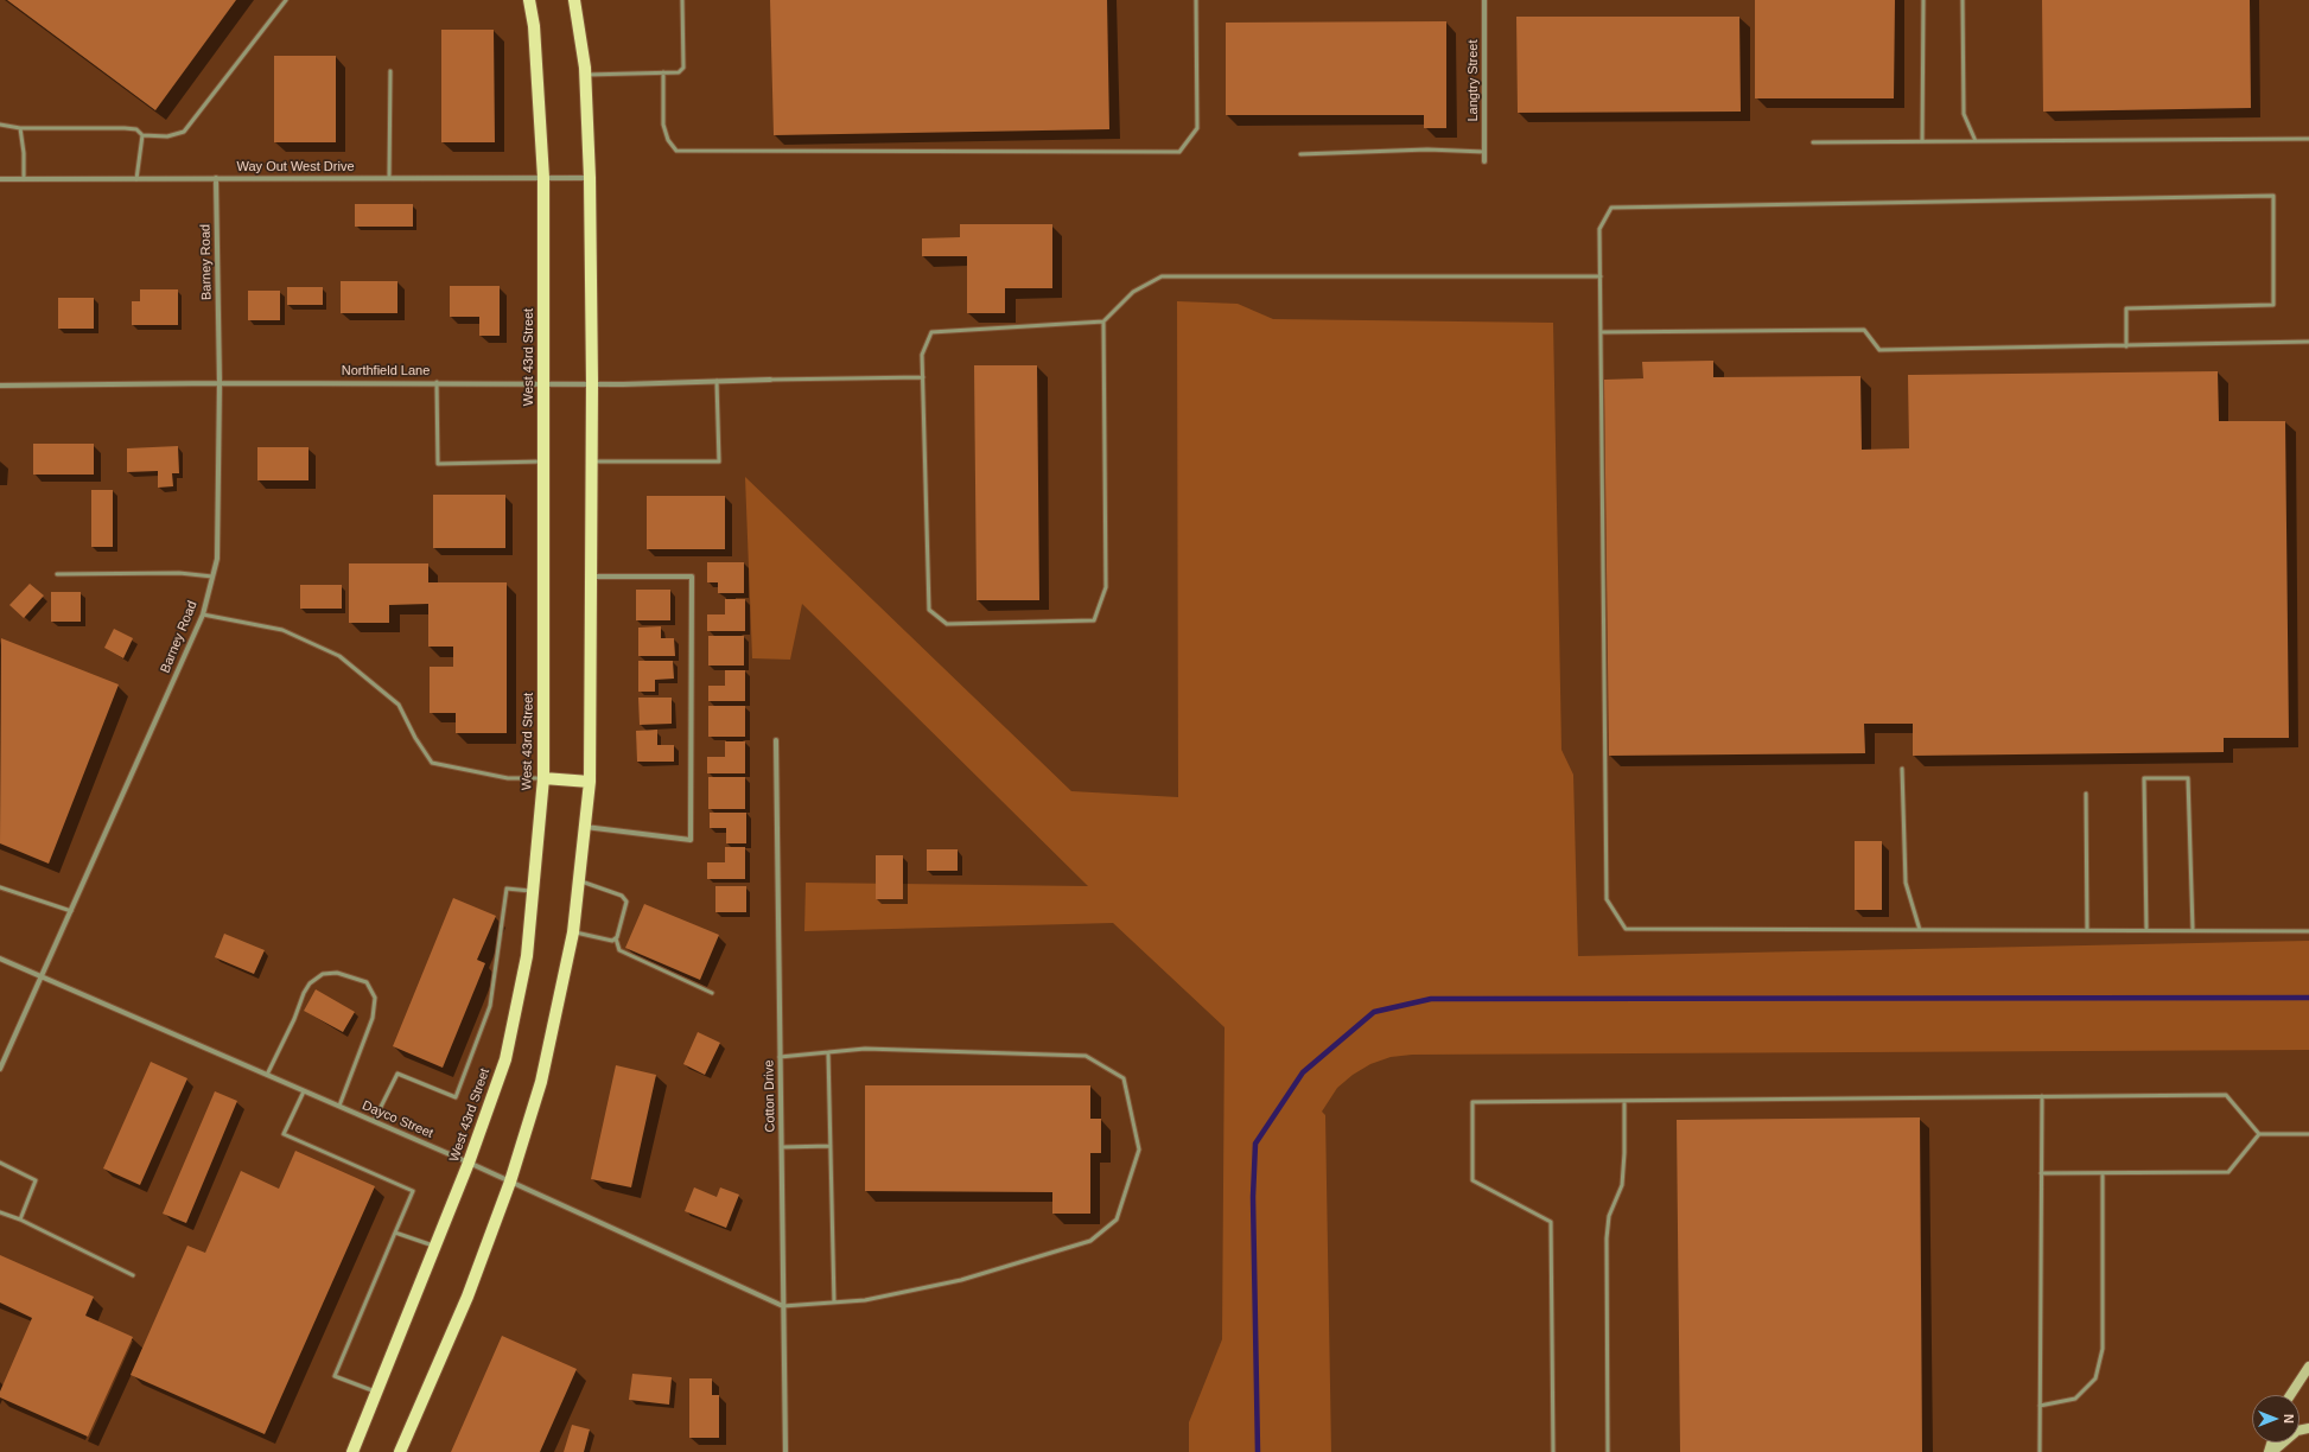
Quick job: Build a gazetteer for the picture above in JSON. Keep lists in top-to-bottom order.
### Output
{
  "streets": {
    "main road": ["West 43rd Street"],
    "street": [
      "Langtry Street",
      "Way Out West Drive",
      "Barney Road",
      "Northfield Lane",
      "Cotton Drive",
      "Dayco Street"
    ]
  },
  "crossings": [
    ["Way Out West Drive", "Barney Road"],
    ["Way Out West Drive", "West 43rd Street"],
    ["Barney Road", "Northfield Lane"],
    ["Barney Road", "Dayco Street"],
    ["West 43rd Street", "Northfield Lane"],
    ["West 43rd Street", "Dayco Street"],
    ["Cotton Drive", "Dayco Street"]
  ],
  "north": "right"
}
